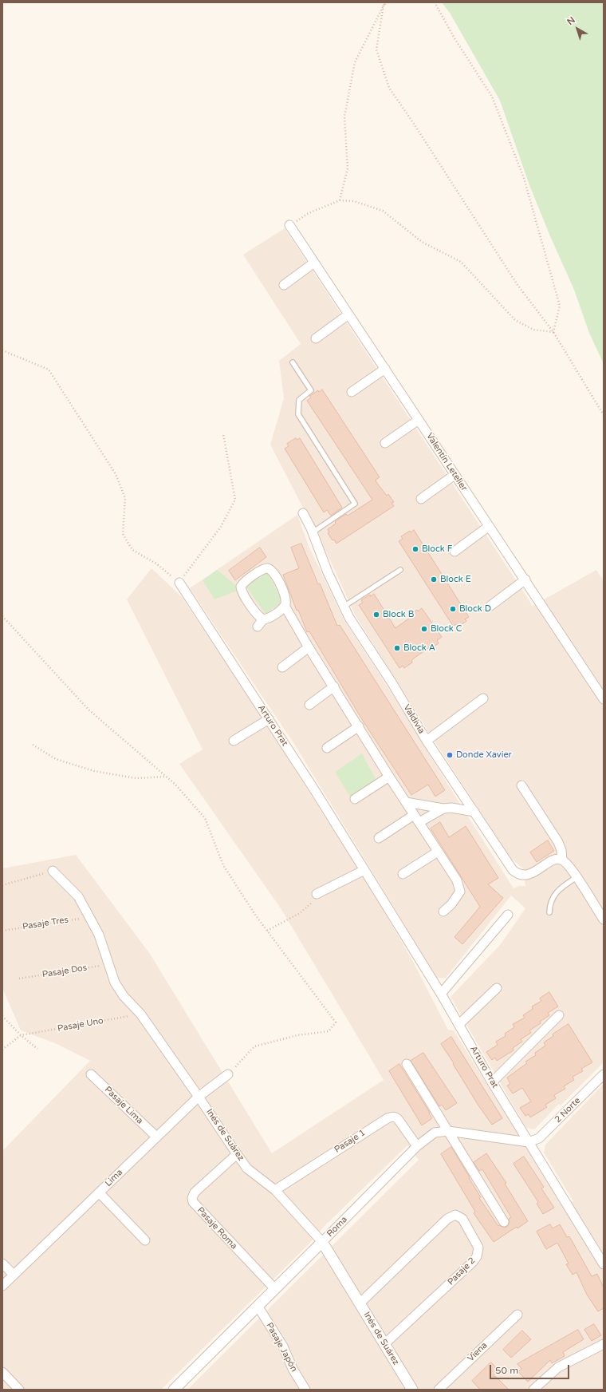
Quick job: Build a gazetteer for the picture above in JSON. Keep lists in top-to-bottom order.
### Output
{
  "streets": {
    "street": [
      "Valentín Letelier",
      "Valdivia",
      "Arturo Prat",
      "Pasaje Lima",
      "2 Norte",
      "Inés de Suárez",
      "Pasaje 1",
      "Lima",
      "Roma",
      "Pasaje Roma",
      "Pasaje 2",
      "Pasaje Japón",
      "Viena"
    ],
    "path": ["Pasaje Tres", "Pasaje Dos", "Pasaje Uno"]
  },
  "crossings": [
    ["Arturo Prat", "2 Norte"],
    ["Arturo Prat", "Roma"],
    ["Pasaje Tres", "Inés de Suárez"],
    ["Pasaje Dos", "Inés de Suárez"],
    ["Pasaje Uno", "Inés de Suárez"],
    ["Pasaje Lima", "Lima"],
    ["2 Norte", "Roma"],
    ["Inés de Suárez", "Pasaje 1"],
    ["Inés de Suárez", "Lima"],
    ["Inés de Suárez", "Roma"],
    ["Inés de Suárez", "Pasaje Roma"],
    ["Inés de Suárez", "Pasaje 2"],
    ["Pasaje 1", "Roma"],
    ["Roma", "Pasaje Roma"],
    ["Roma", "Pasaje Japón"]
  ],
  "places": [
    "Block F",
    "Block E",
    "Block D",
    "Block B",
    "Block C",
    "Block A",
    "Donde Xavier"
  ],
  "scale_bar": "50 m",
  "north": "top left"
}
